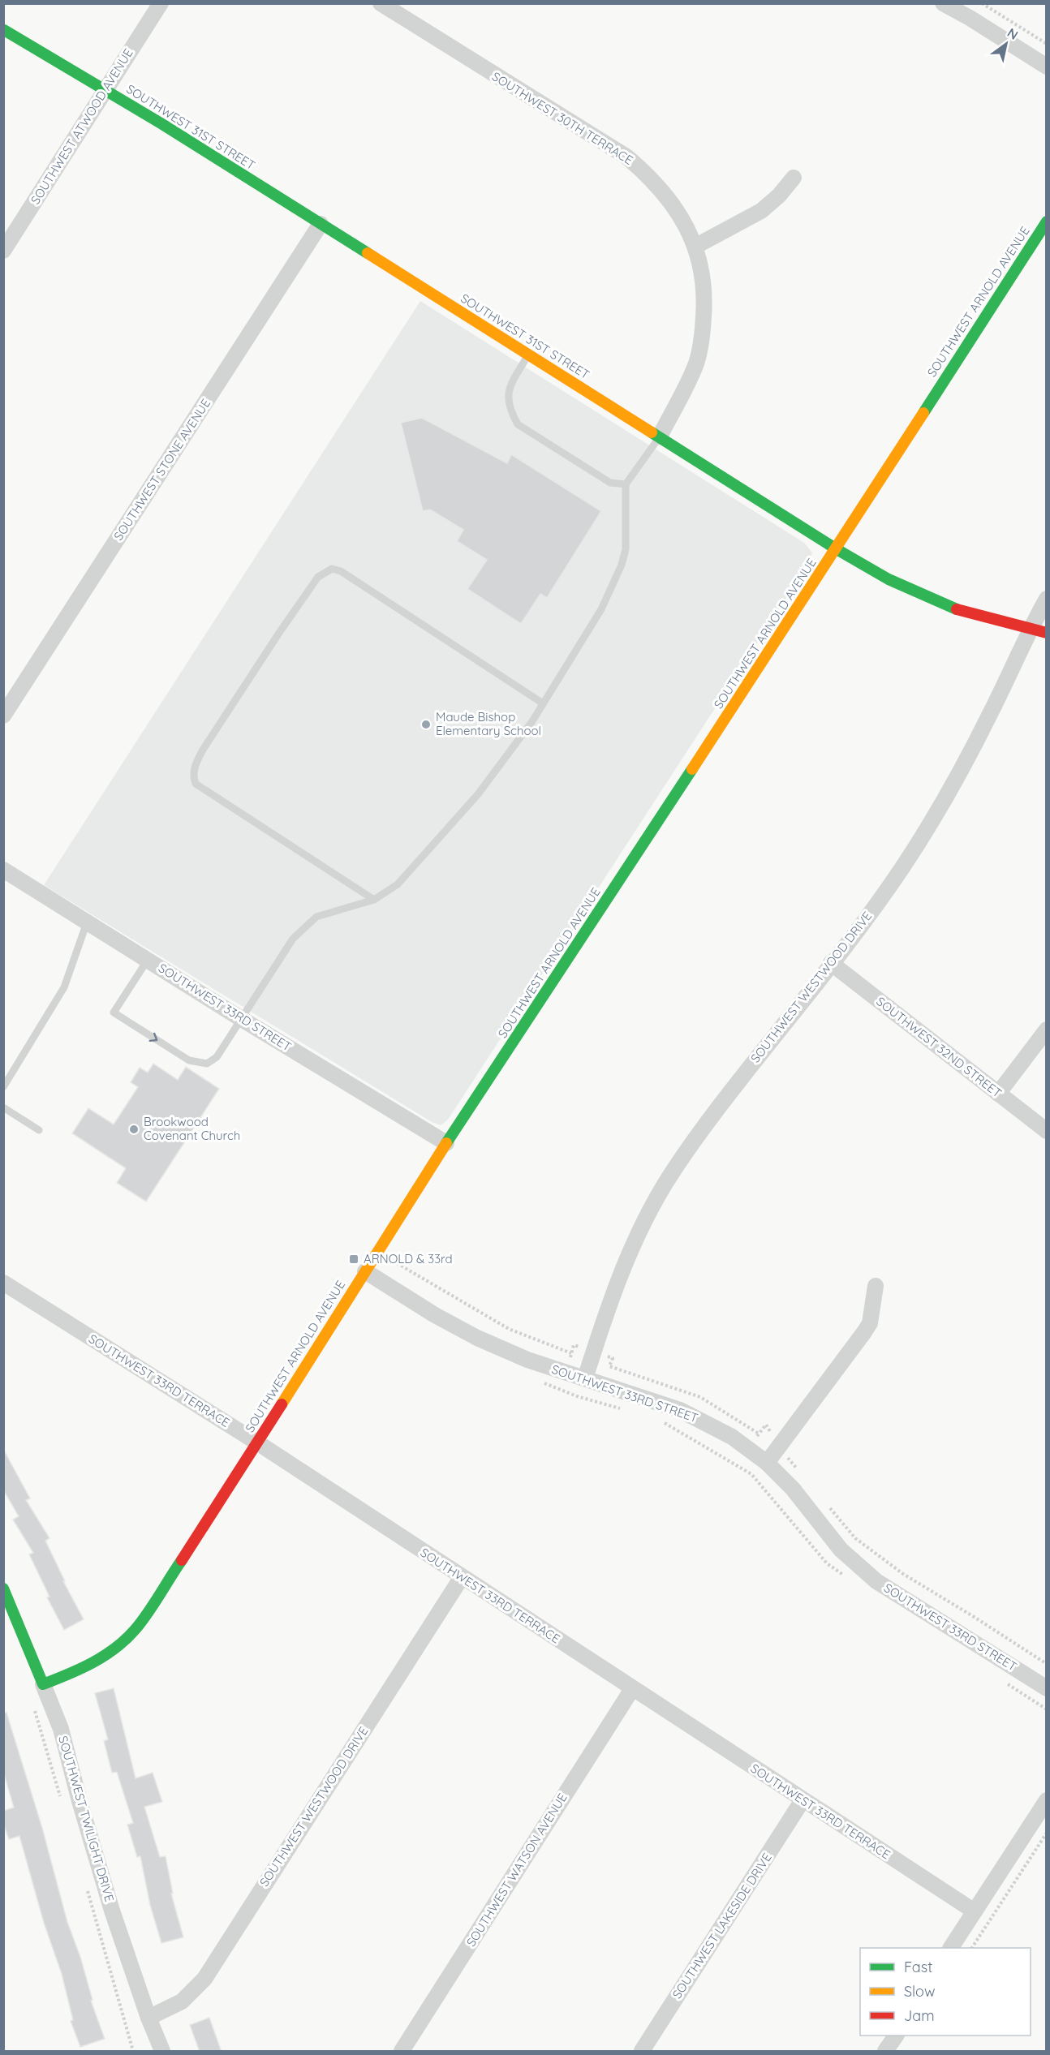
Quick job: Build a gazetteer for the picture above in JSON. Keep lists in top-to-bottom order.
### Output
{
  "streets": {
    "street": [
      "SOUTHWEST 30TH TERRACE",
      "SOUTHWEST ATWOOD AVENUE",
      "SOUTHWEST 31ST STREET",
      "SOUTHWEST ARNOLD AVENUE",
      "SOUTHWEST STONE AVENUE",
      "SOUTHWEST WESTWOOD DRIVE",
      "SOUTHWEST 33RD STREET",
      "SOUTHWEST 32ND STREET",
      "SOUTHWEST 33RD TERRACE",
      "SOUTHWEST TWILIGHT DRIVE",
      "SOUTHWEST WATSON AVENUE",
      "SOUTHWEST LAKESIDE DRIVE"
    ]
  },
  "crossings": [
    ["SOUTHWEST 30TH TERRACE", "SOUTHWEST 31ST STREET"],
    ["SOUTHWEST ATWOOD AVENUE", "SOUTHWEST 31ST STREET"],
    ["SOUTHWEST 31ST STREET", "SOUTHWEST ARNOLD AVENUE"],
    ["SOUTHWEST 31ST STREET", "SOUTHWEST STONE AVENUE"],
    ["SOUTHWEST 31ST STREET", "SOUTHWEST WESTWOOD DRIVE"],
    ["SOUTHWEST ARNOLD AVENUE", "SOUTHWEST 33RD STREET"],
    ["SOUTHWEST ARNOLD AVENUE", "SOUTHWEST 33RD TERRACE"],
    ["SOUTHWEST ARNOLD AVENUE", "SOUTHWEST TWILIGHT DRIVE"],
    ["SOUTHWEST WESTWOOD DRIVE", "SOUTHWEST 33RD STREET"],
    ["SOUTHWEST WESTWOOD DRIVE", "SOUTHWEST 32ND STREET"],
    ["SOUTHWEST WESTWOOD DRIVE", "SOUTHWEST 33RD TERRACE"],
    ["SOUTHWEST WESTWOOD DRIVE", "SOUTHWEST TWILIGHT DRIVE"],
    ["SOUTHWEST 33RD TERRACE", "SOUTHWEST WATSON AVENUE"],
    ["SOUTHWEST 33RD TERRACE", "SOUTHWEST LAKESIDE DRIVE"]
  ],
  "places": {
    "other": ["Maude Bishop Elementary School", "Brookwood Covenant Church"],
    "transit": ["ARNOLD & 33rd"]
  },
  "legend": ["Fast", "Slow", "Jam"],
  "north": "top right"
}
